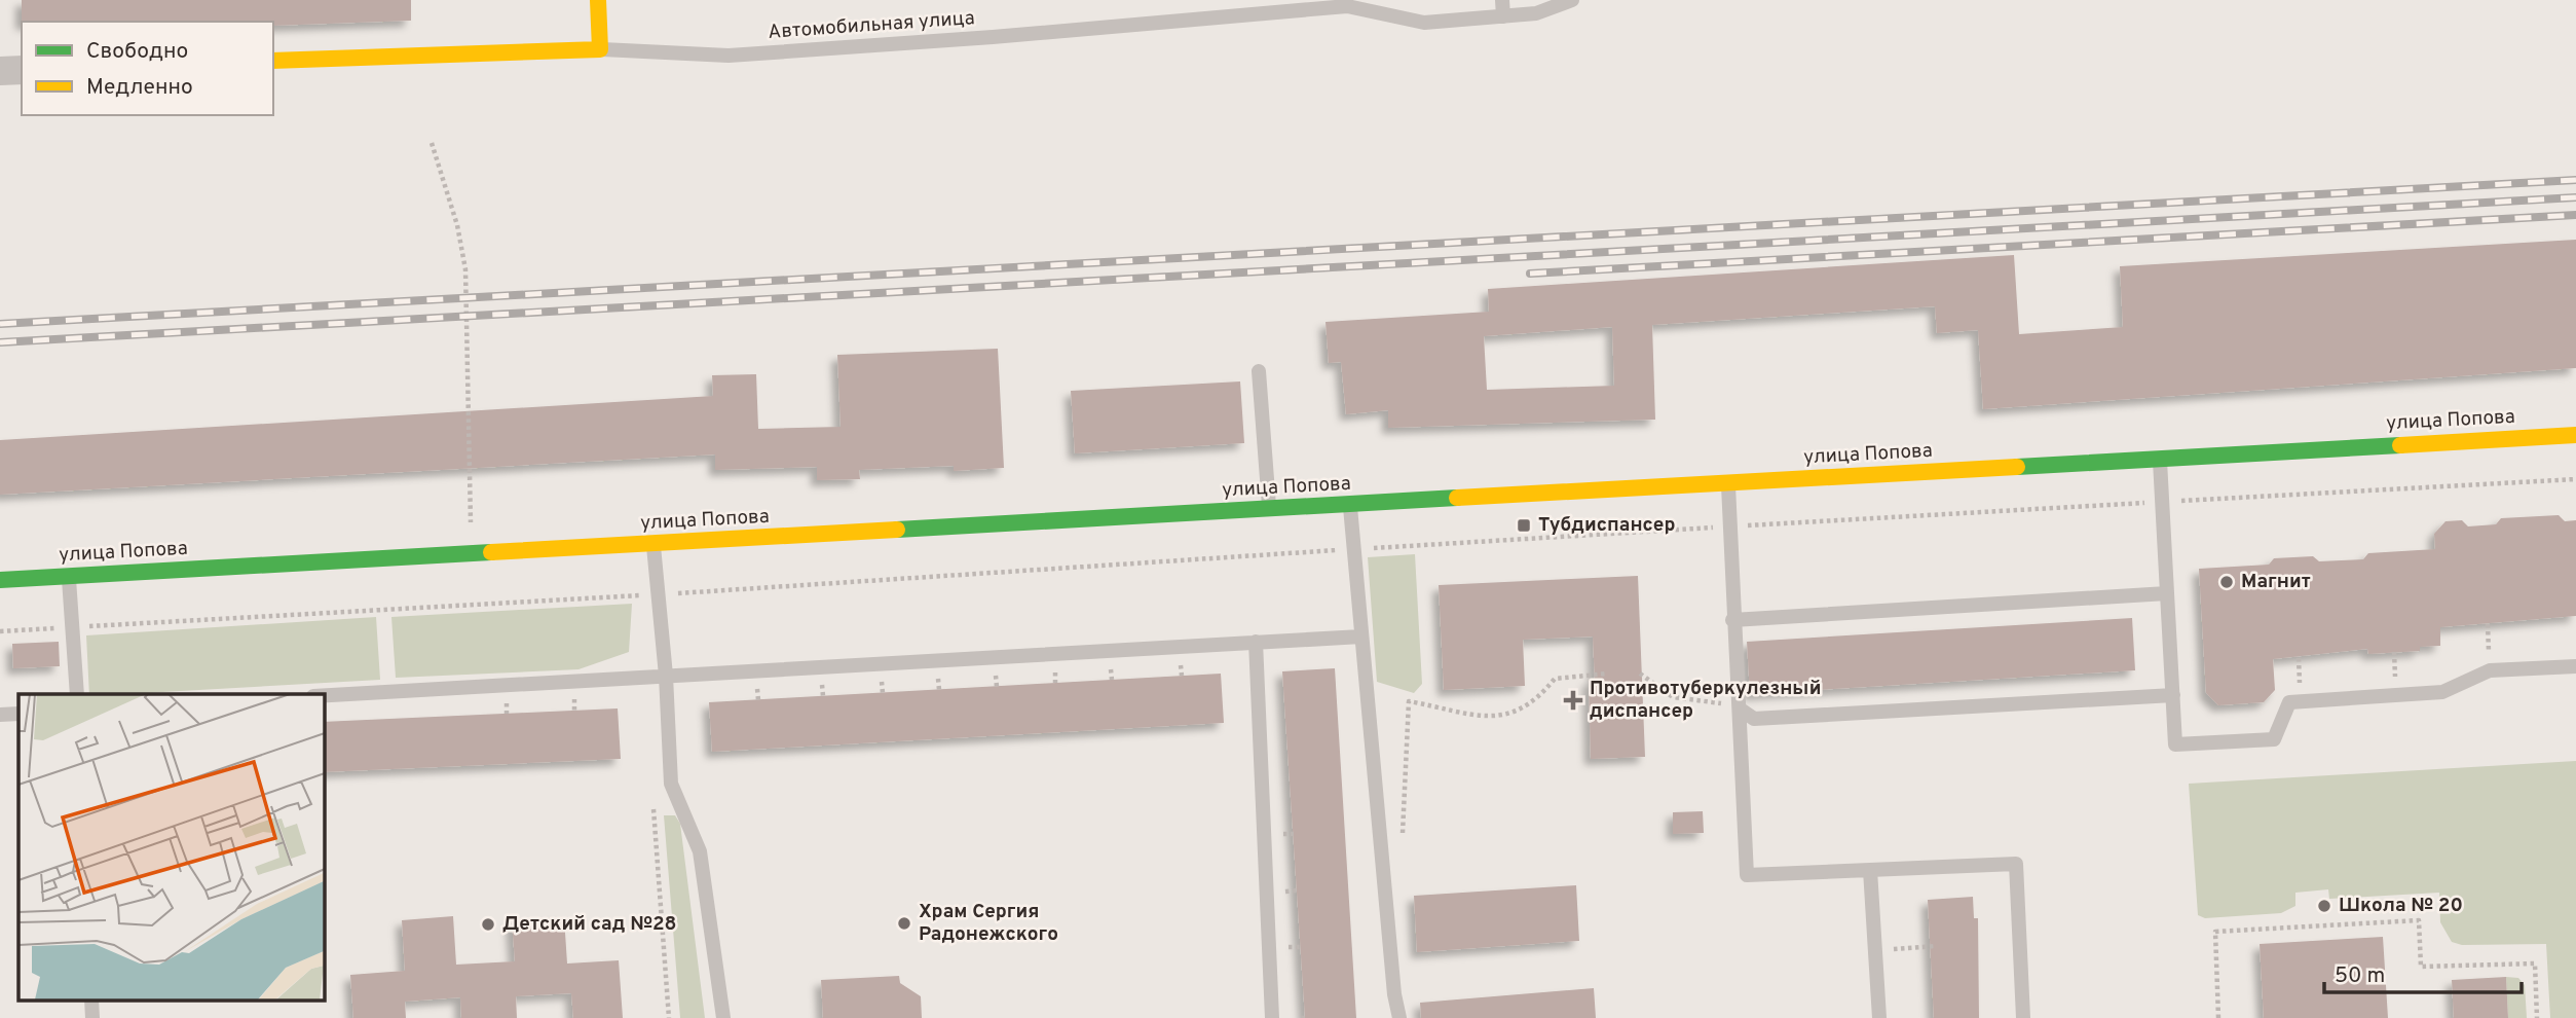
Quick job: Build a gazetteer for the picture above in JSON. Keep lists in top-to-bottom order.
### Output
{
  "streets": {
    "street": ["улица Попова"],
    "lane": ["Автомобильная улица"]
  },
  "places": {
    "transit": ["Тубдиспансер"],
    "other": [
      "Магнит",
      "Школа № 20",
      "Храм Сергия Радонежского",
      "Детский сад №28"
    ],
    "health": ["Противотуберкулезный диспансер"]
  },
  "legend": ["Свободно", "Медленно"],
  "scale_bar": "50 m"
}
